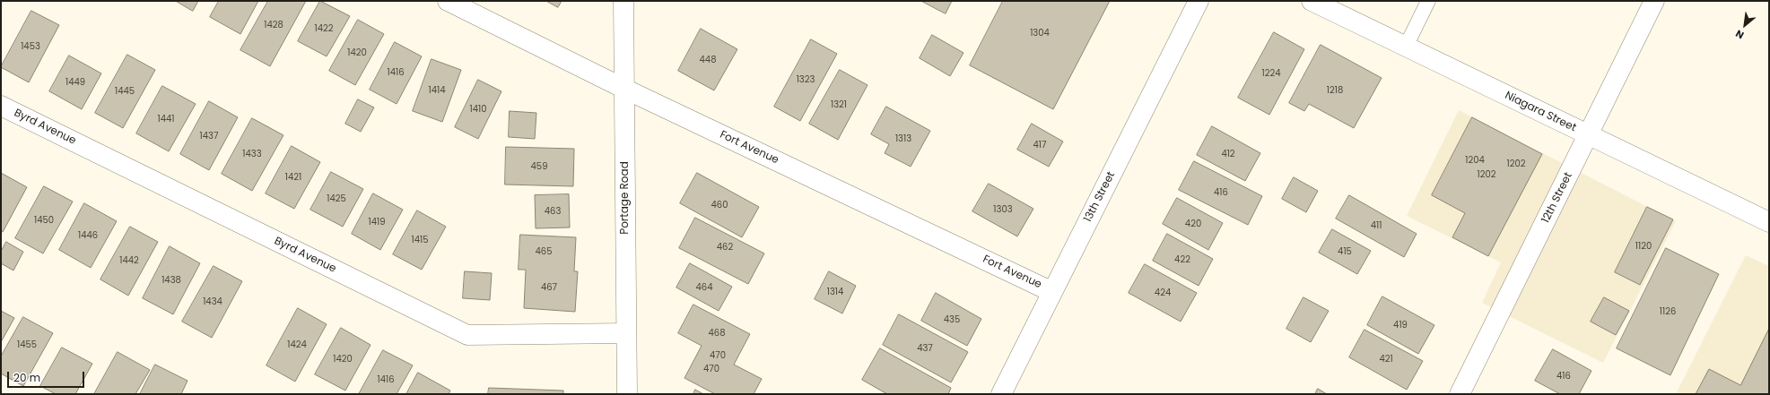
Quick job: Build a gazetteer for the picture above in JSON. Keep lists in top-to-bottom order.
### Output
{
  "streets": {
    "street": [
      "Niagara Street",
      "Byrd Avenue",
      "Fort Avenue",
      "13th Street",
      "Portage Road",
      "12th Street"
    ]
  },
  "crossings": [
    ["Niagara Street", "12th Street"],
    ["Byrd Avenue", "Portage Road"],
    ["Fort Avenue", "13th Street"],
    ["Fort Avenue", "Portage Road"]
  ],
  "house_numbers": [
    "1428",
    "1422",
    "1304",
    "1453",
    "1420",
    "448",
    "1416",
    "1224",
    "1323",
    "1449",
    "1414",
    "1218",
    "1445",
    "1321",
    "1410",
    "1441",
    "1437",
    "1313",
    "417",
    "1433",
    "412",
    "1204",
    "1202",
    "459",
    "1202",
    "1421",
    "416",
    "1425",
    "460",
    "1303",
    "463",
    "1450",
    "1419",
    "420",
    "411",
    "1446",
    "1415",
    "1120",
    "462",
    "465",
    "415",
    "422",
    "1442",
    "1438",
    "467",
    "464",
    "1314",
    "424",
    "1434",
    "1126",
    "435",
    "419",
    "468",
    "1455",
    "1424",
    "437",
    "470",
    "1420",
    "421",
    "470",
    "416",
    "1416"
  ],
  "scale_bar": "20 m",
  "north": "bottom left"
}
